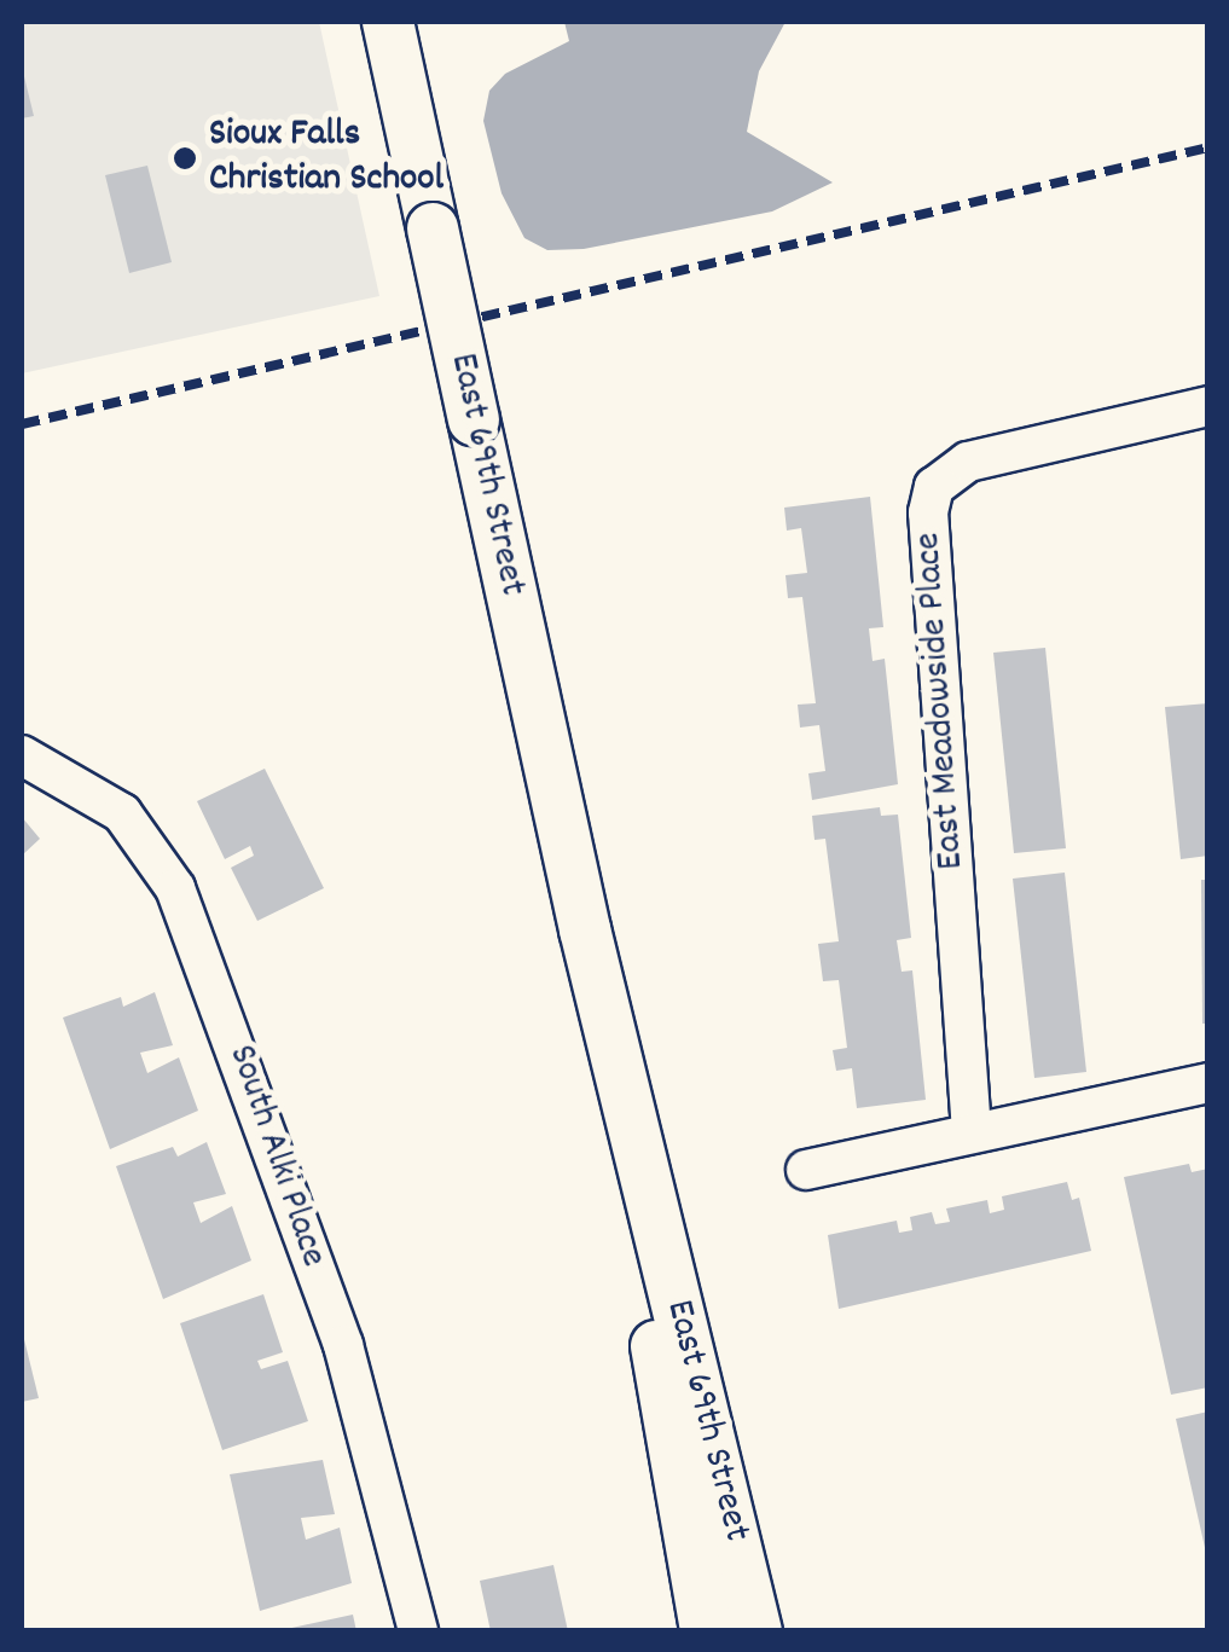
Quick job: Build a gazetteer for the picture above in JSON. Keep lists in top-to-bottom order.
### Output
{
  "streets": {
    "main road": ["East 69th Street"],
    "street": ["East Meadowside Place", "South Alki Place"]
  },
  "places": ["Sioux Falls Christian School"]
}
